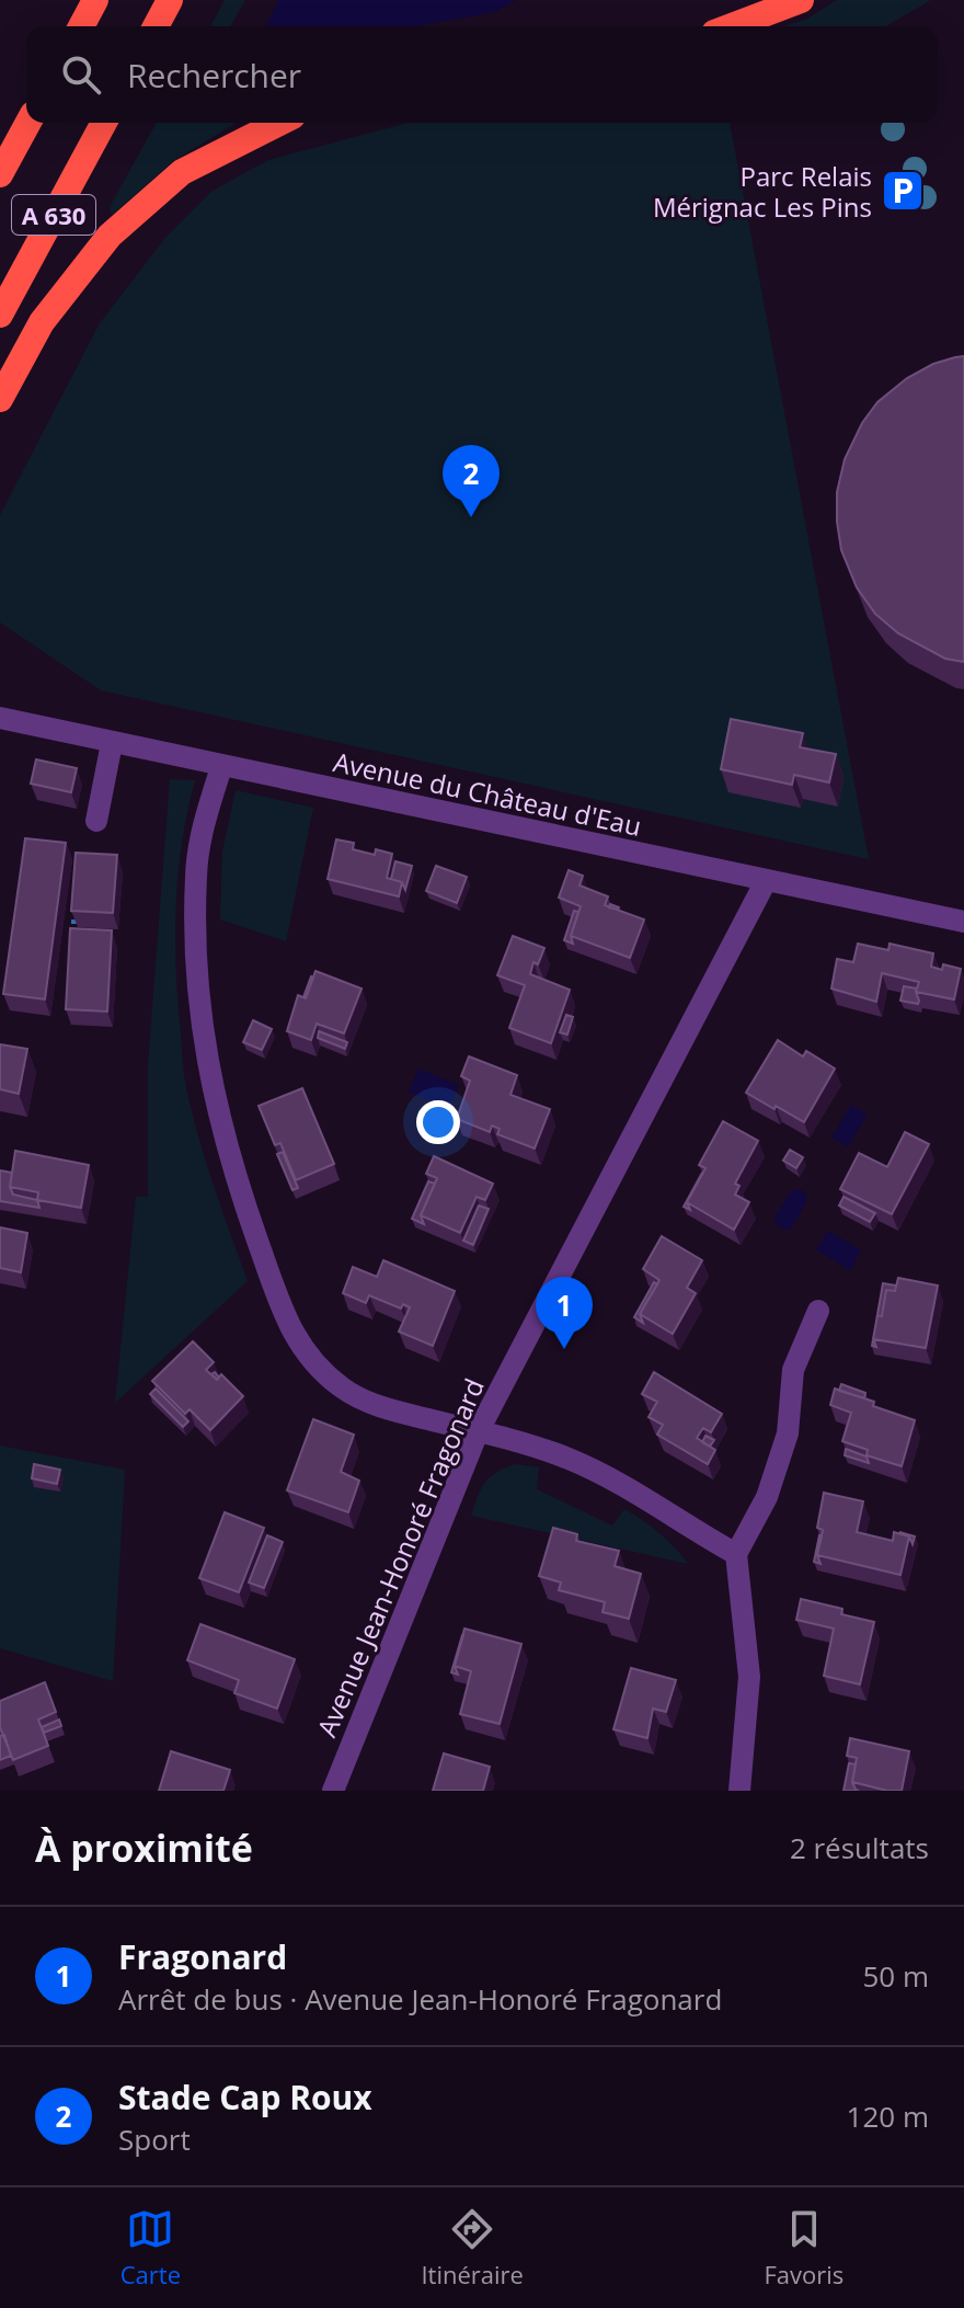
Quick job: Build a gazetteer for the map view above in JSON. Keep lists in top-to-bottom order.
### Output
{
  "streets": {
    "highway": ["A 630"],
    "street": ["Avenue du Château d'Eau", "Avenue Jean-Honoré Fragonard"]
  },
  "crossings": [
    ["Avenue du Château d'Eau", "Avenue Jean-Honoré Fragonard"]
  ],
  "places": {
    "parking": ["Parc Relais Mérignac Les Pins"]
  },
  "page": {
    "search": "Rechercher",
    "pins": ["2", "1"],
    "heading": ["À proximité", "2 résultats"],
    "list": [
      {
        "mark": "1",
        "name": "Fragonard",
        "note": "Arrêt de bus · Avenue Jean-Honoré Fragonard",
        "value": "50 m"
      },
      {
        "mark": "2",
        "name": "Stade Cap Roux",
        "note": "Sport",
        "value": "120 m"
      }
    ],
    "nav": ["Carte", "Itinéraire", "Favoris"]
  }
}
